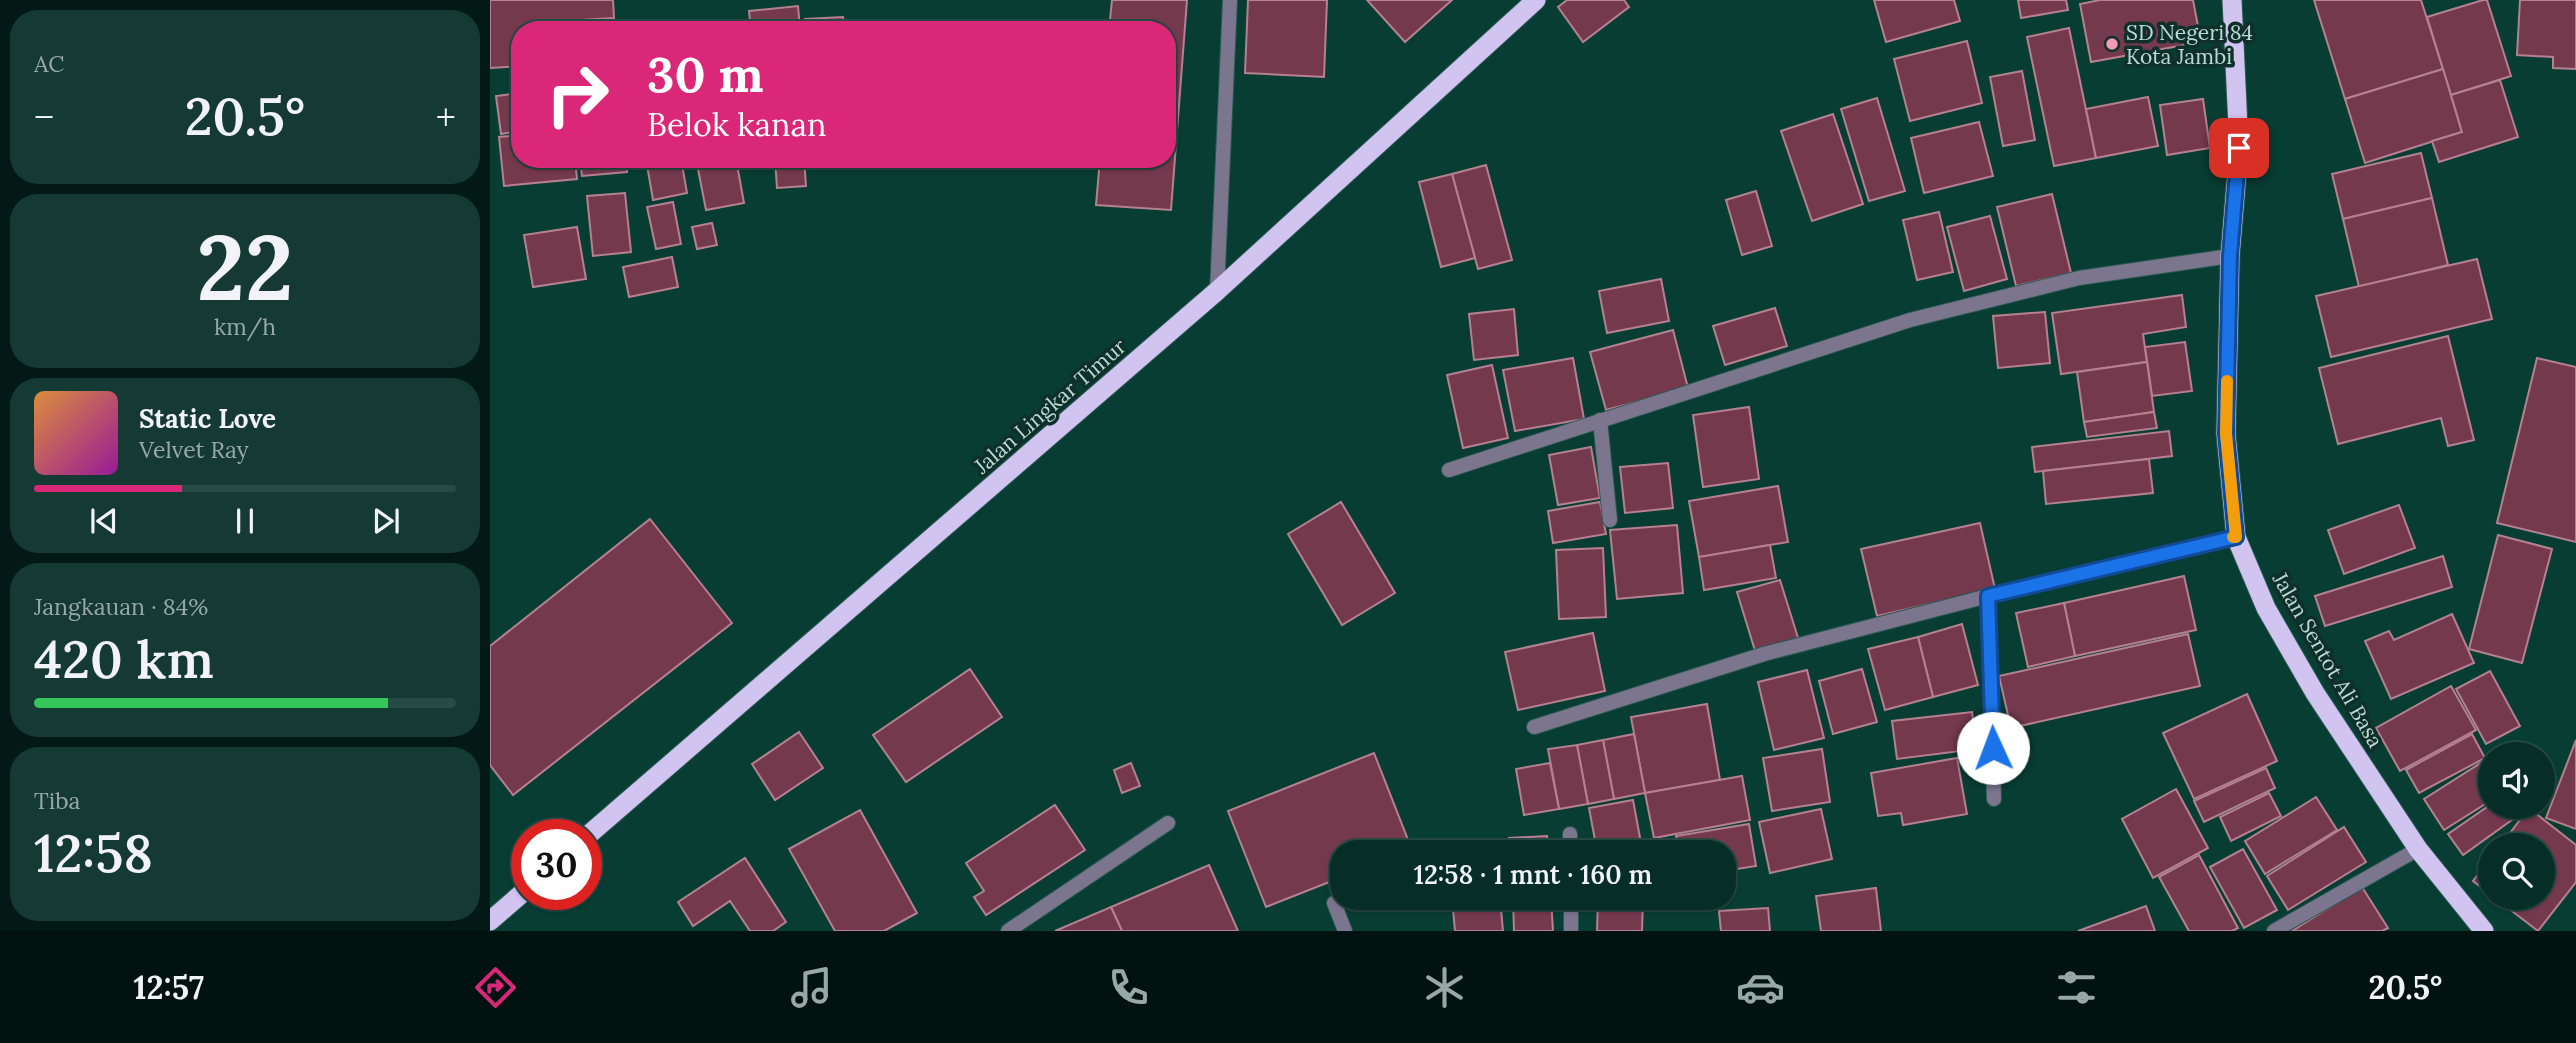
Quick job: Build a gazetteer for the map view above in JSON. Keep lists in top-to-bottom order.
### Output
{
  "streets": {
    "highway": ["Jalan Lingkar Timur", "Jalan Sentot Ali Basa"]
  },
  "places": ["SD Negeri 84 Kota Jambi"],
  "page": {
    "tile": [
      "AC",
      ["22", "km/h"],
      ["Jangkauan · 84%", "420 km"],
      ["Tiba", "12:58"]
    ],
    "turn": ["30 m", "Belok kanan"],
    "heat": ["−", "20.5°", "+"],
    "song": ["Static Love", "Velvet Ray"],
    "limit": "30",
    "trip": "12:58 · 1 mnt · 160 m",
    "tabs": ["12:57", "20.5°"]
  }
}
